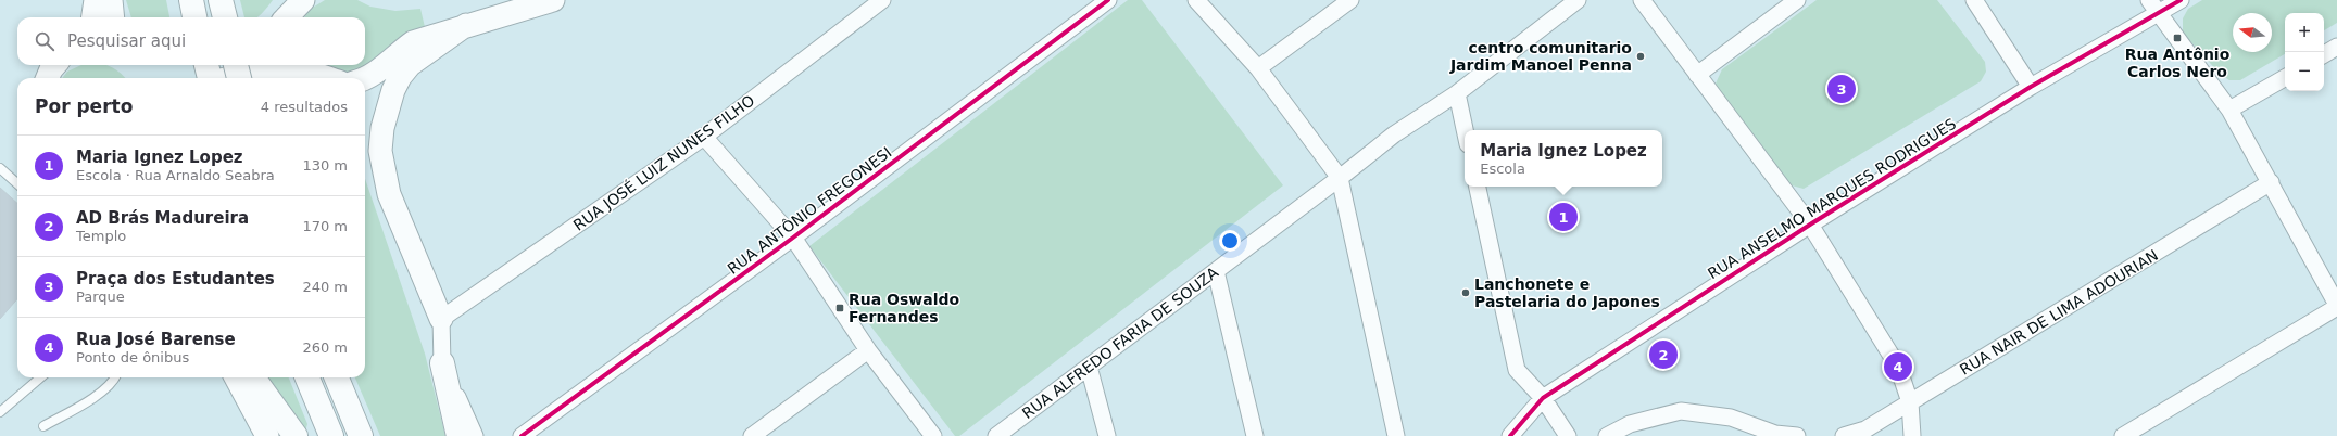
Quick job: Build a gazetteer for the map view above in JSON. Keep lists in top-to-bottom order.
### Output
{
  "streets": {
    "street": [
      "RUA JOSÉ LUIZ NUNES FILHO",
      "RUA ANSELMO MARQUES RODRIGUES",
      "RUA ANTÔNIO FREGONESI",
      "RUA NAIR DE LIMA ADOURIAN",
      "RUA ALFREDO FARIA DE SOUZA"
    ]
  },
  "places": {
    "transit": ["Rua Antônio Carlos Nero", "Rua Oswaldo Fernandes"],
    "other": ["centro comunitario Jardim Manoel Penna", "Lanchonete e Pastelaria do Japones"]
  },
  "north": "left",
  "page": {
    "map_buttons": ["+", "−"],
    "search": "Pesquisar aqui",
    "pins": [
      "3",
      "1",
      "2",
      "4"
    ],
    "heading": ["Por perto", "4 resultados"],
    "popup": ["Maria Ignez Lopez", "Escola"],
    "list": [
      {
        "mark": "1",
        "name": "Maria Ignez Lopez",
        "note": "Escola · Rua Arnaldo Seabra",
        "value": "130 m"
      },
      {
        "mark": "2",
        "name": "AD Brás Madureira",
        "note": "Templo",
        "value": "170 m"
      },
      {
        "mark": "3",
        "name": "Praça dos Estudantes",
        "note": "Parque",
        "value": "240 m"
      },
      {
        "mark": "4",
        "name": "Rua José Barense",
        "note": "Ponto de ônibus",
        "value": "260 m"
      }
    ]
  }
}
